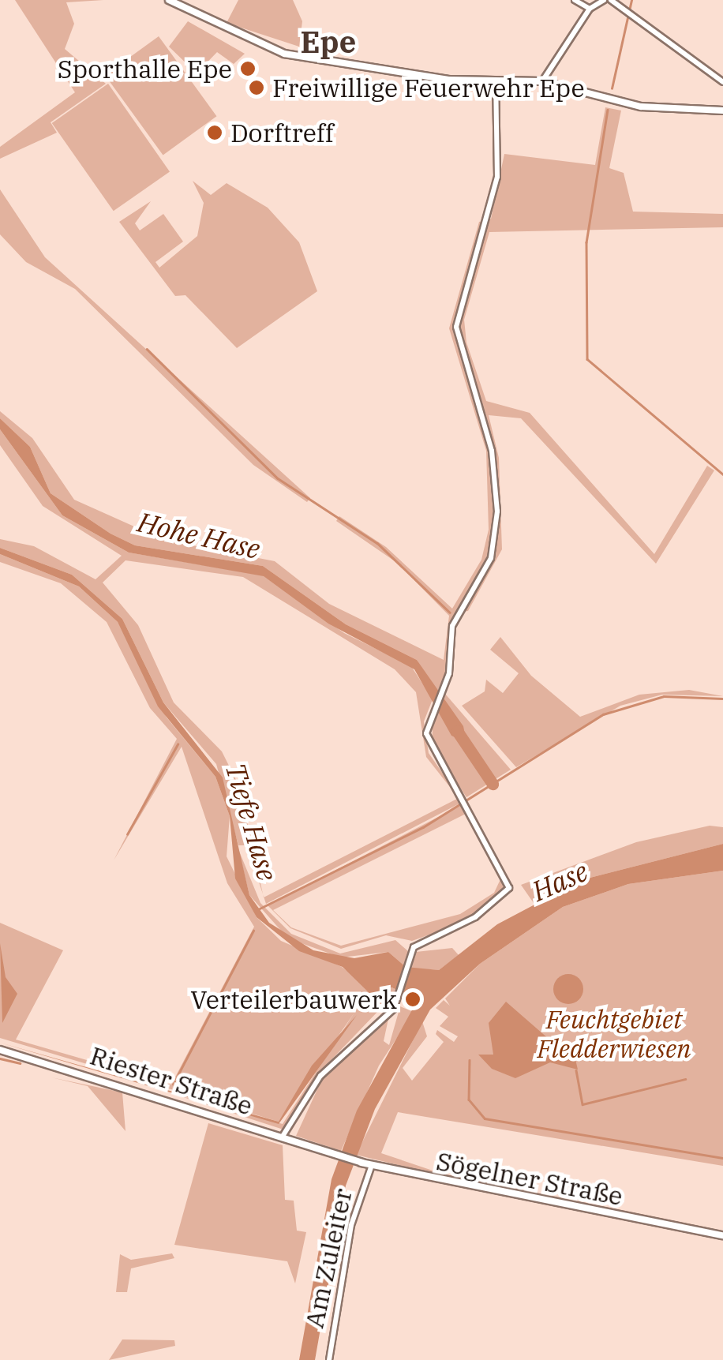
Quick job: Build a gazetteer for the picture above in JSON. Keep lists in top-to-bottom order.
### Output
{
  "streets": {
    "street": ["Riester Straße", "Sögelner Straße", "Am Zuleiter"]
  },
  "crossings": [
    ["Riester Straße", "Sögelner Straße"],
    ["Sögelner Straße", "Am Zuleiter"]
  ],
  "districts": ["Epe"],
  "water": ["Hohe Hase", "Tiefe Hase", "Hase"],
  "parks": ["Feuchtgebiet Fledderwiesen"],
  "places": [
    "Sporthalle Epe",
    "Freiwillige Feuerwehr Epe",
    "Dorftreff",
    "Verteilerbauwerk"
  ]
}
